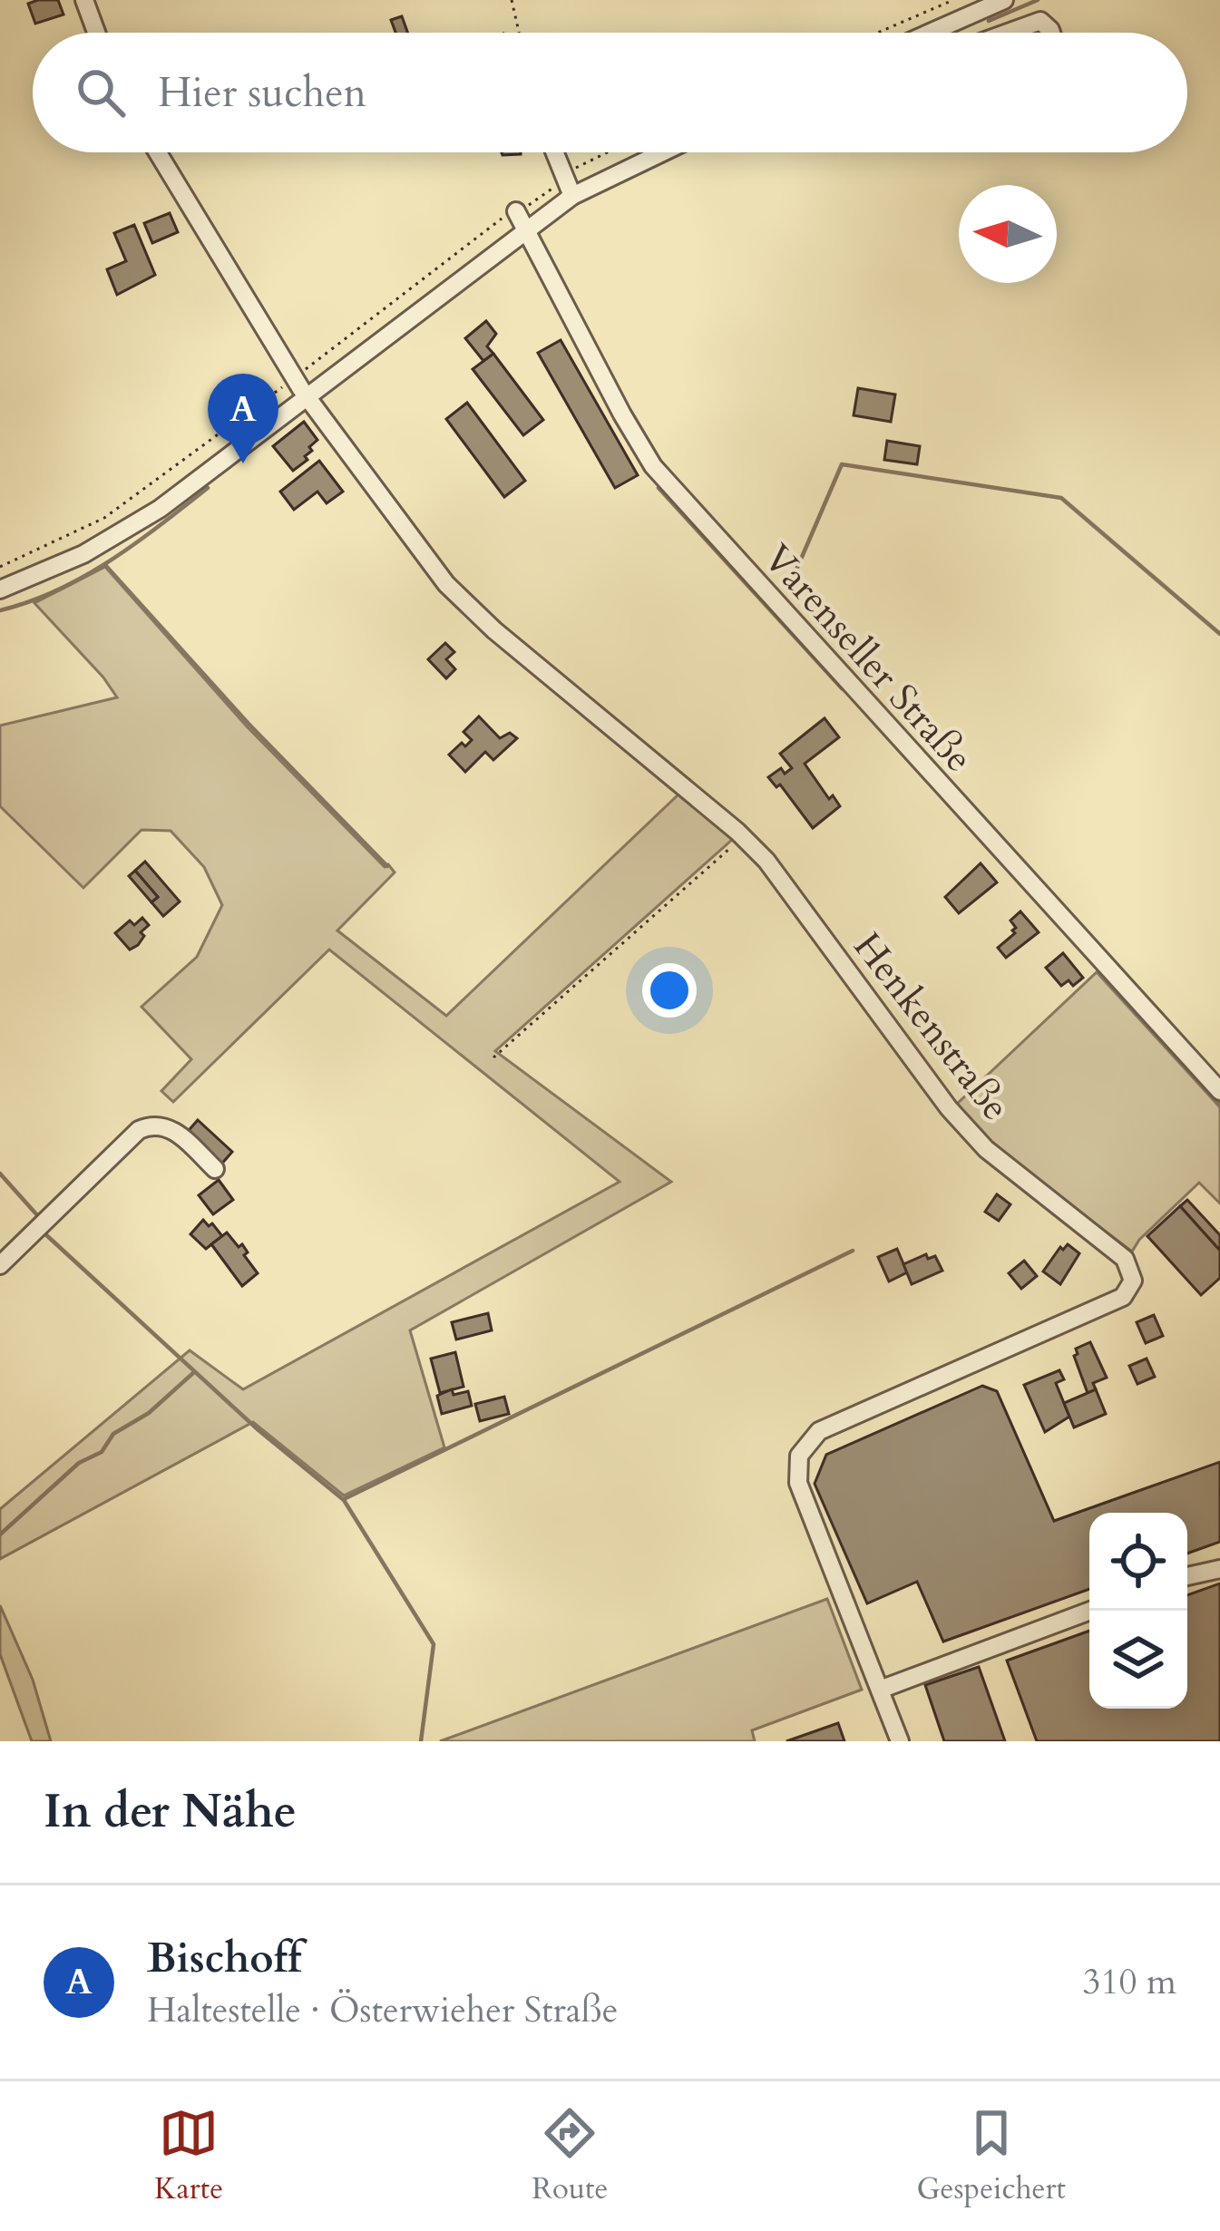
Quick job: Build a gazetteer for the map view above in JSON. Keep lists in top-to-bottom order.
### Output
{
  "streets": {
    "street": ["Varenseller Straße", "Henkenstraße"]
  },
  "north": "left",
  "page": {
    "search": "Hier suchen",
    "pins": "A",
    "heading": "In der Nähe",
    "list": [
      {
        "mark": "A",
        "name": "Bischoff",
        "note": "Haltestelle · Österwieher Straße",
        "value": "310 m"
      }
    ],
    "nav": ["Karte", "Route", "Gespeichert"]
  }
}
